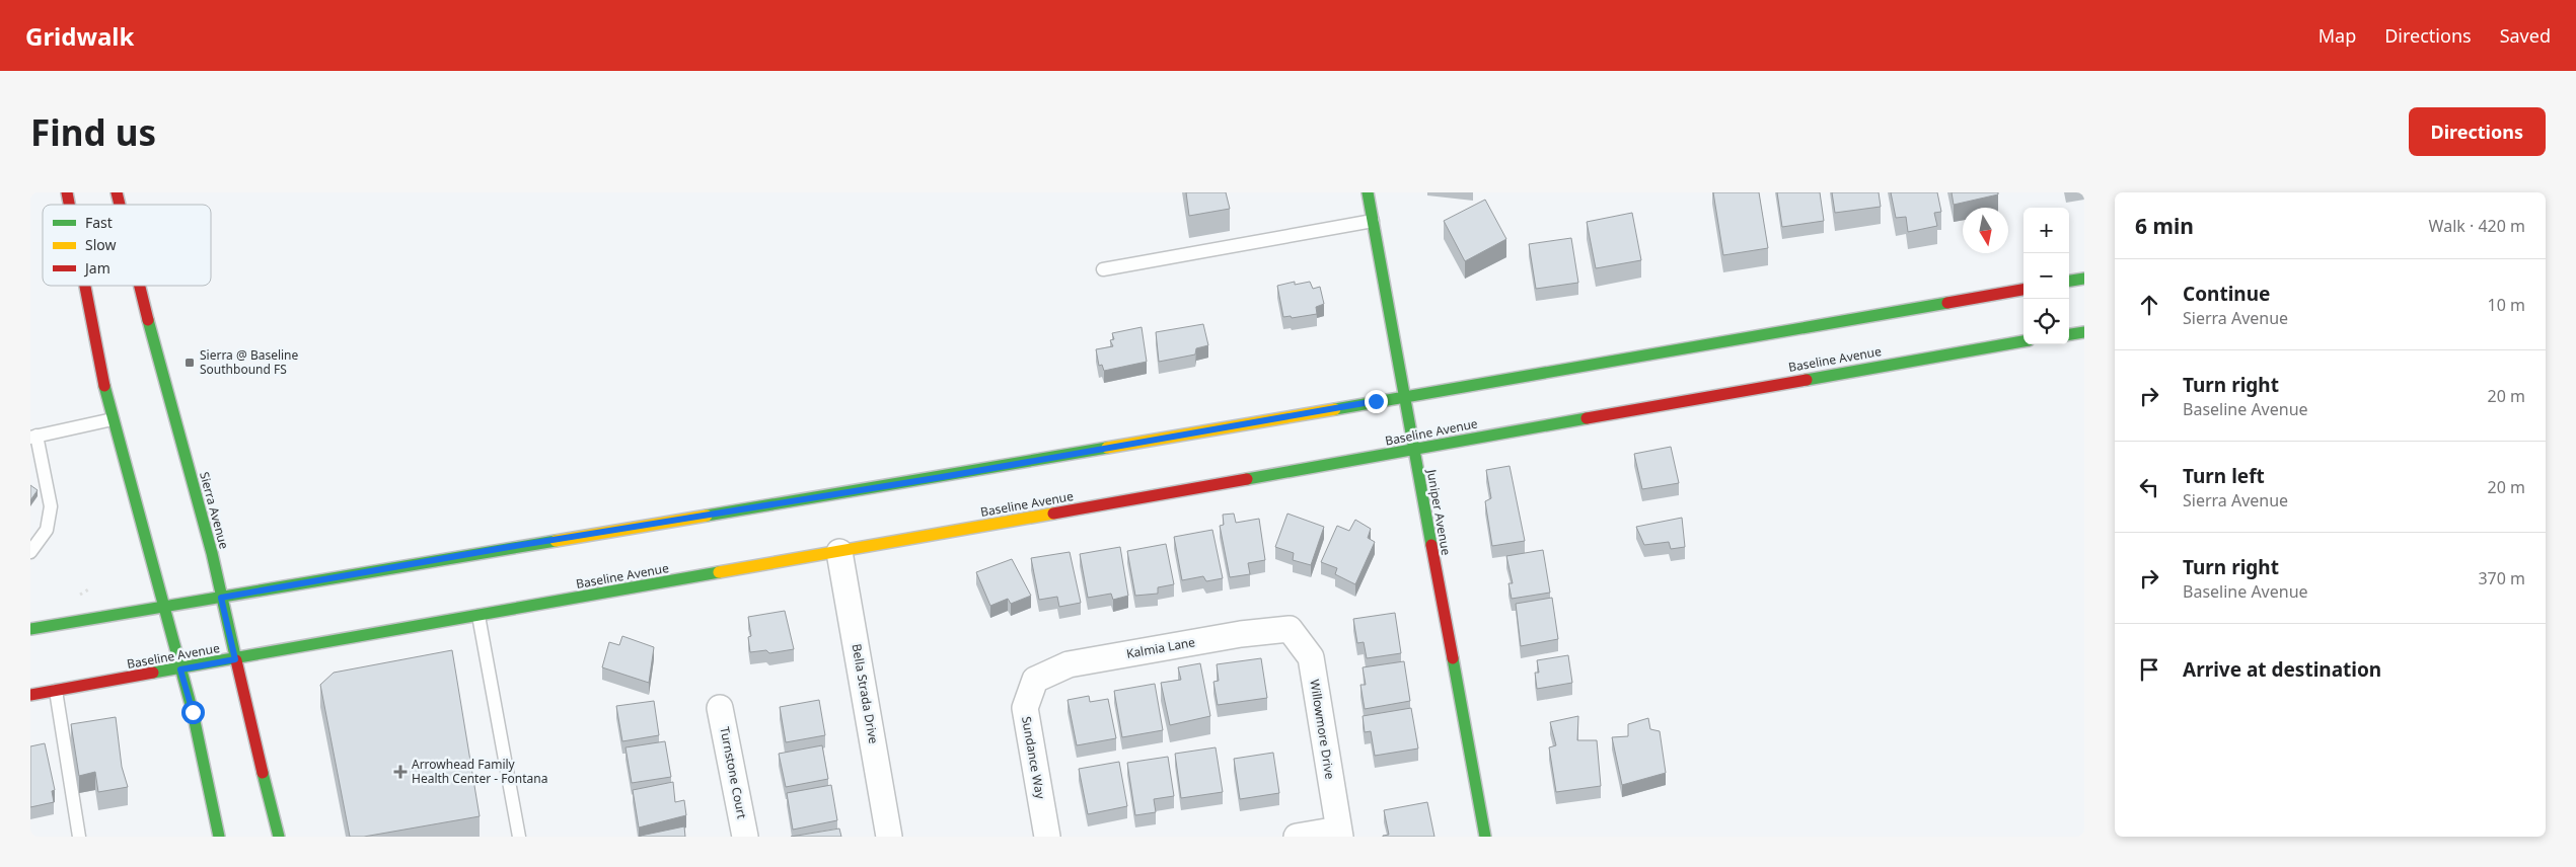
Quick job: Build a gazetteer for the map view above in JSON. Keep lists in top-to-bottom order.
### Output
{
  "streets": {
    "main road": ["Baseline Avenue", "Sierra Avenue", "Juniper Avenue"],
    "street": [
      "Kalmia Lane",
      "Bella Strada Drive",
      "Willowmore Drive",
      "Sundance Way",
      "Turnstone Court"
    ]
  },
  "crossings": [
    ["Baseline Avenue", "Sierra Avenue"],
    ["Baseline Avenue", "Juniper Avenue"],
    ["Baseline Avenue", "Bella Strada Drive"],
    ["Kalmia Lane", "Willowmore Drive"],
    ["Kalmia Lane", "Sundance Way"]
  ],
  "places": {
    "transit": ["Sierra @ Baseline Southbound FS"],
    "health": ["Arrowhead Family Health Center - Fontana"]
  },
  "legend": ["Fast", "Slow", "Jam"],
  "north": "bottom",
  "page": {
    "header": "Gridwalk",
    "nav": ["Map", "Directions", "Saved"],
    "buttons": "Directions",
    "title": "Find us",
    "heading": ["6 min", "Walk · 420 m"],
    "map_buttons": ["+", "−"],
    "list": [
      ["Continue", "Sierra Avenue", "10 m"],
      ["Turn right", "Baseline Avenue", "20 m"],
      ["Turn left", "Sierra Avenue", "20 m"],
      ["Turn right", "Baseline Avenue", "370 m"],
      "Arrive at destination"
    ]
  }
}
